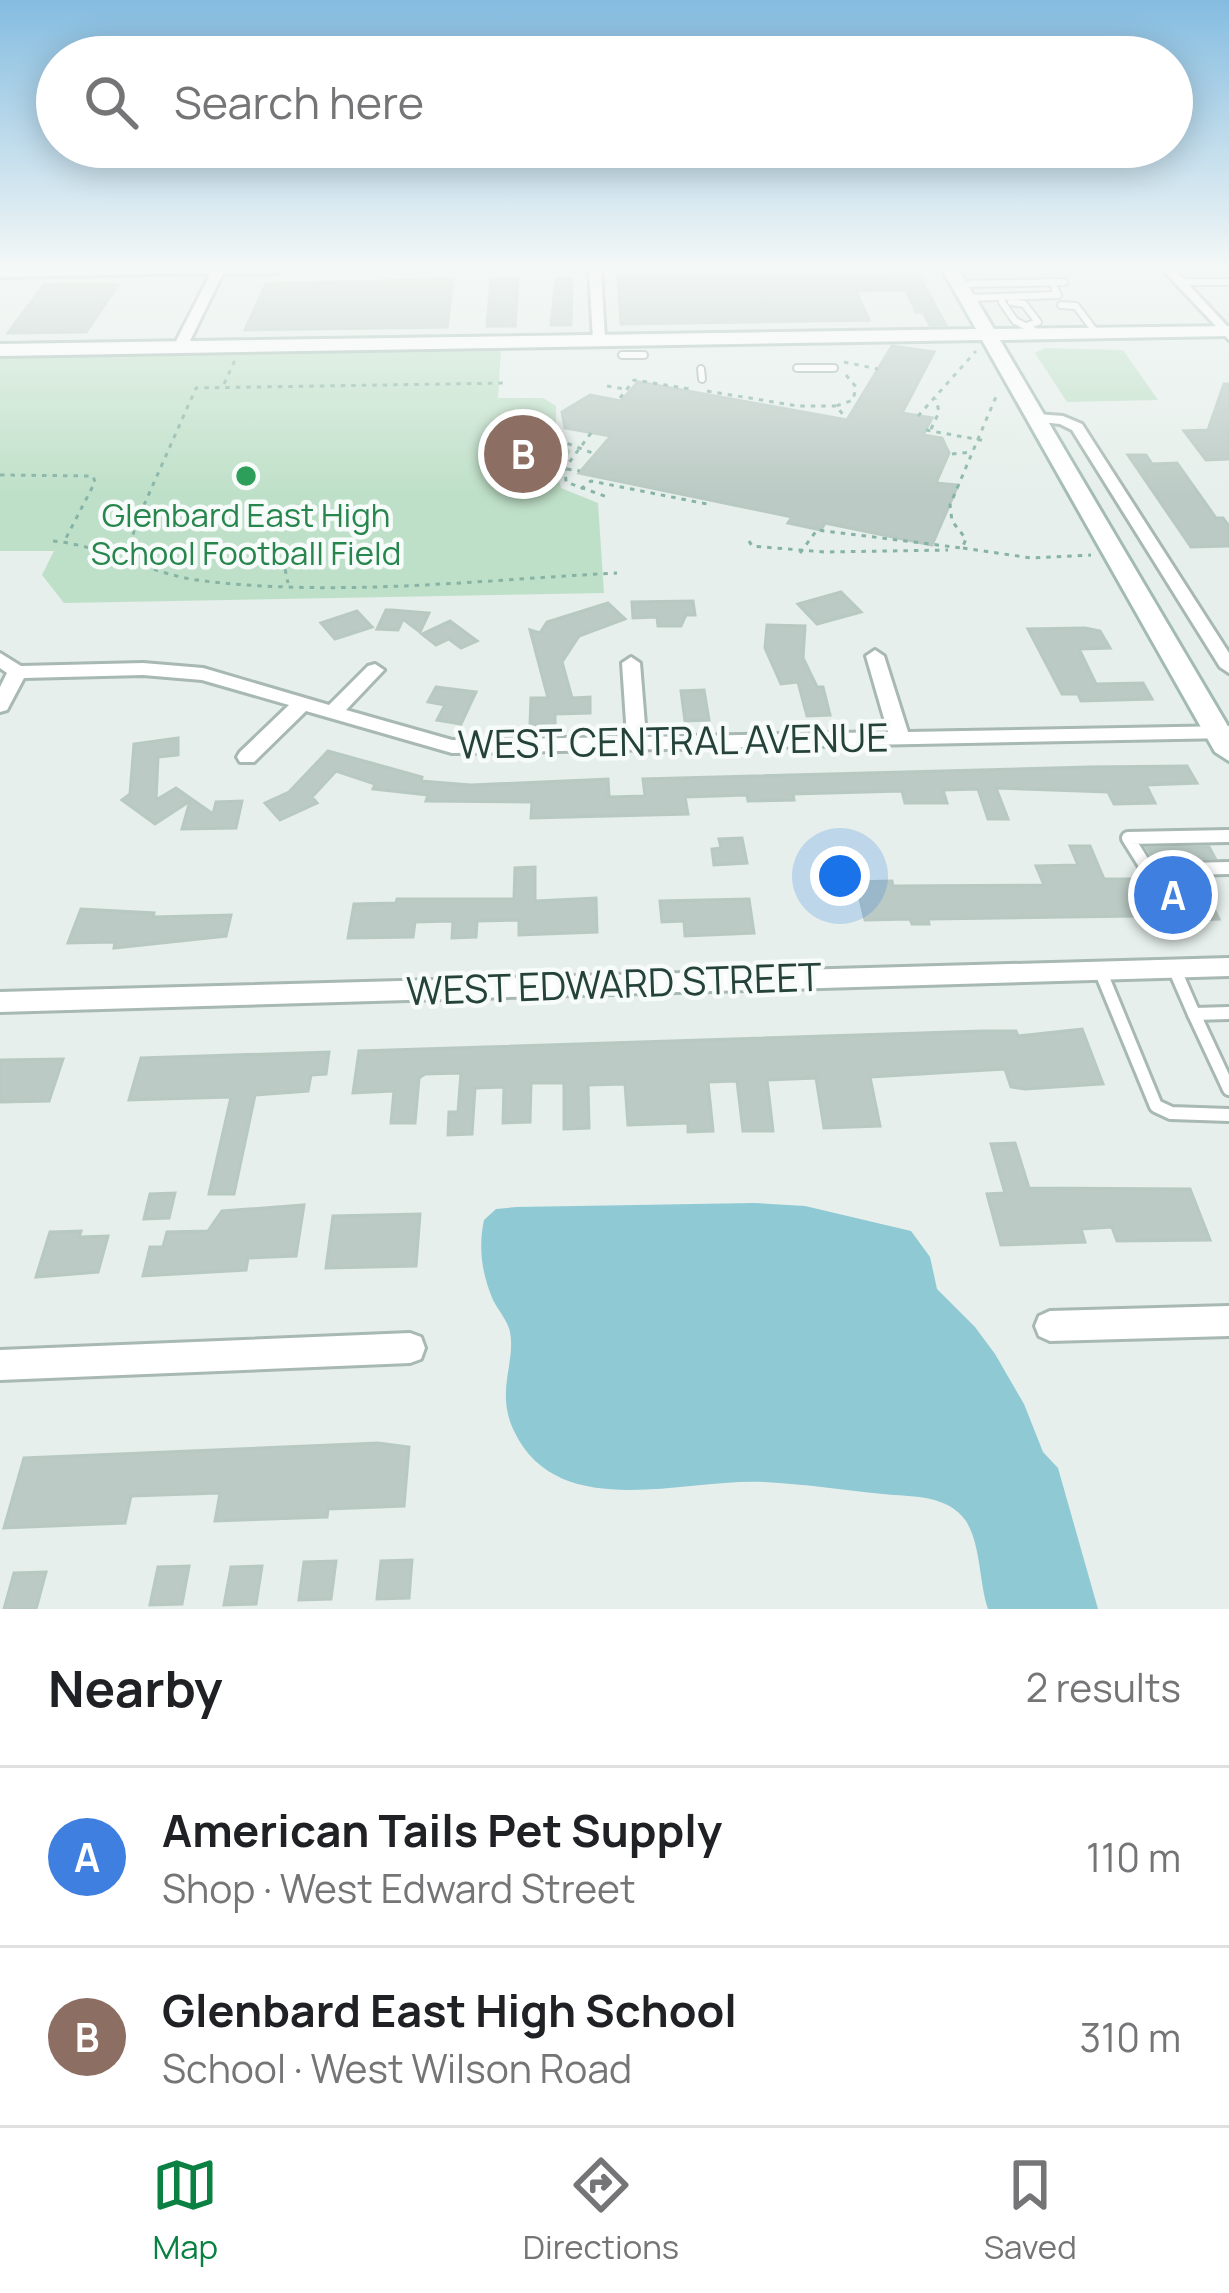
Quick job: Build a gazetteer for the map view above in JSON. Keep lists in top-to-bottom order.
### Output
{
  "streets": {
    "street": ["WEST CENTRAL AVENUE", "WEST EDWARD STREET"]
  },
  "places": ["Glenbard East High School Football Field"],
  "page": {
    "search": "Search here",
    "pins": ["B", "A"],
    "heading": ["Nearby", "2 results"],
    "list": [
      {
        "mark": "A",
        "name": "American Tails Pet Supply",
        "note": "Shop · West Edward Street",
        "value": "110 m"
      },
      {
        "mark": "B",
        "name": "Glenbard East High School",
        "note": "School · West Wilson Road",
        "value": "310 m"
      }
    ],
    "nav": ["Map", "Directions", "Saved"]
  }
}
